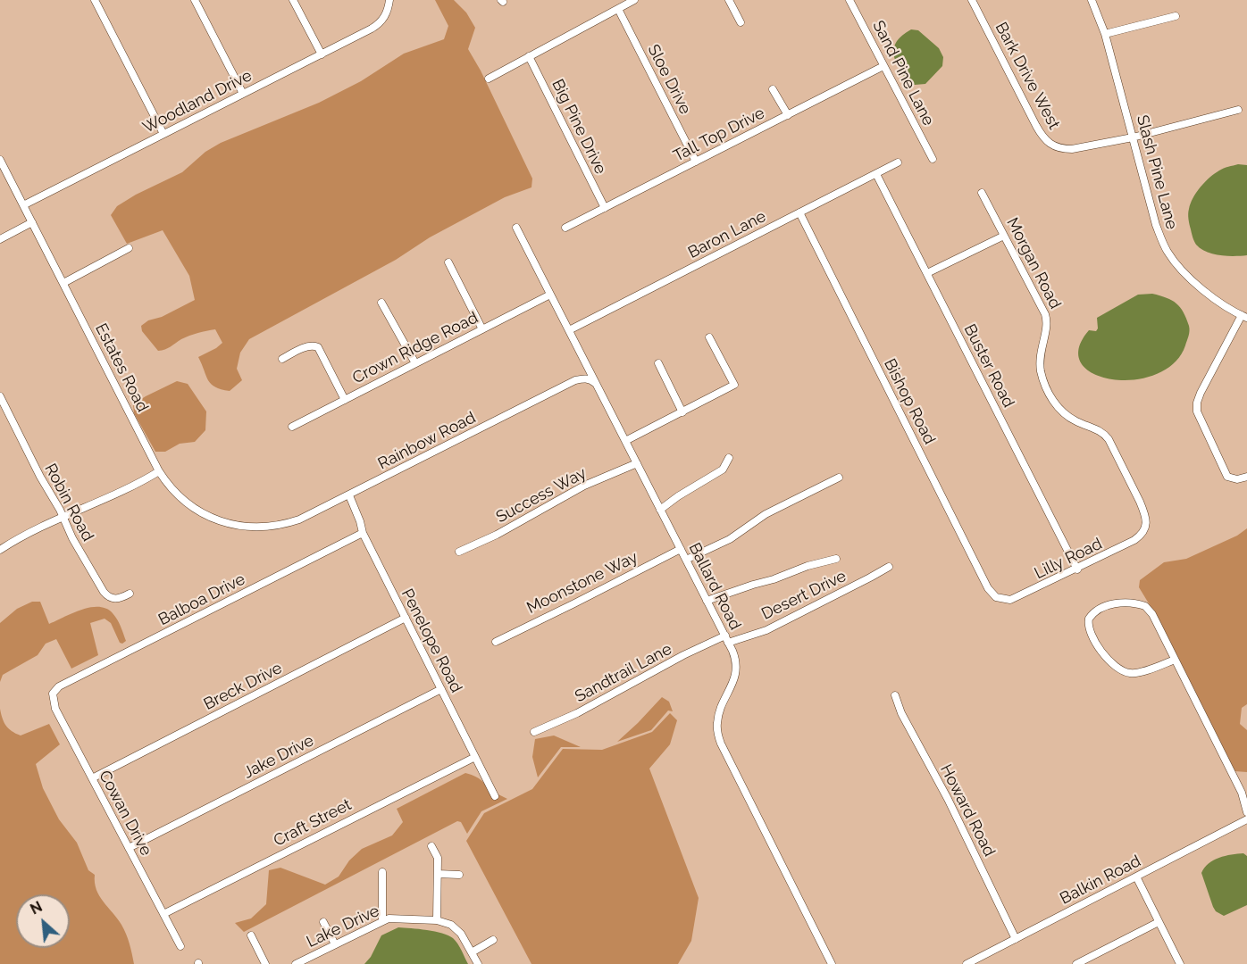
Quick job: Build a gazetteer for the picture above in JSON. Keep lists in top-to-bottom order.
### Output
{
  "streets": {
    "street": [
      "Sand Pine Lane",
      "Bark Drive West",
      "Sloe Drive",
      "Woodland Drive",
      "Big Pine Drive",
      "Tall Top Drive",
      "Slash Pine Lane",
      "Baron Lane",
      "Morgan Road",
      "Crown Ridge Road",
      "Buster Road",
      "Estates Road",
      "Bishop Road",
      "Rainbow Road",
      "Success Way",
      "Robin Road",
      "Lilly Road",
      "Moonstone Way",
      "Ballard Road",
      "Desert Drive",
      "Balboa Drive",
      "Penelope Road",
      "Sandtrail Lane",
      "Breck Drive",
      "Jake Drive",
      "Howard Road",
      "Cowan Drive",
      "Craft Street",
      "Balkin Road",
      "Lake Drive"
    ]
  },
  "crossings": [
    ["Sand Pine Lane", "Tall Top Drive"],
    ["Bark Drive West", "Slash Pine Lane"],
    ["Sloe Drive", "Tall Top Drive"],
    ["Woodland Drive", "Estates Road"],
    ["Big Pine Drive", "Tall Top Drive"],
    ["Baron Lane", "Buster Road"],
    ["Baron Lane", "Bishop Road"],
    ["Baron Lane", "Ballard Road"],
    ["Morgan Road", "Lilly Road"],
    ["Crown Ridge Road", "Ballard Road"],
    ["Buster Road", "Lilly Road"],
    ["Estates Road", "Rainbow Road"],
    ["Bishop Road", "Lilly Road"],
    ["Rainbow Road", "Ballard Road"],
    ["Rainbow Road", "Penelope Road"],
    ["Success Way", "Ballard Road"],
    ["Moonstone Way", "Ballard Road"],
    ["Ballard Road", "Desert Drive"],
    ["Ballard Road", "Sandtrail Lane"],
    ["Desert Drive", "Sandtrail Lane"],
    ["Balboa Drive", "Penelope Road"],
    ["Balboa Drive", "Cowan Drive"],
    ["Penelope Road", "Breck Drive"],
    ["Penelope Road", "Jake Drive"],
    ["Penelope Road", "Craft Street"],
    ["Breck Drive", "Cowan Drive"],
    ["Jake Drive", "Cowan Drive"],
    ["Howard Road", "Balkin Road"],
    ["Cowan Drive", "Craft Street"]
  ],
  "north": "top left"
}
